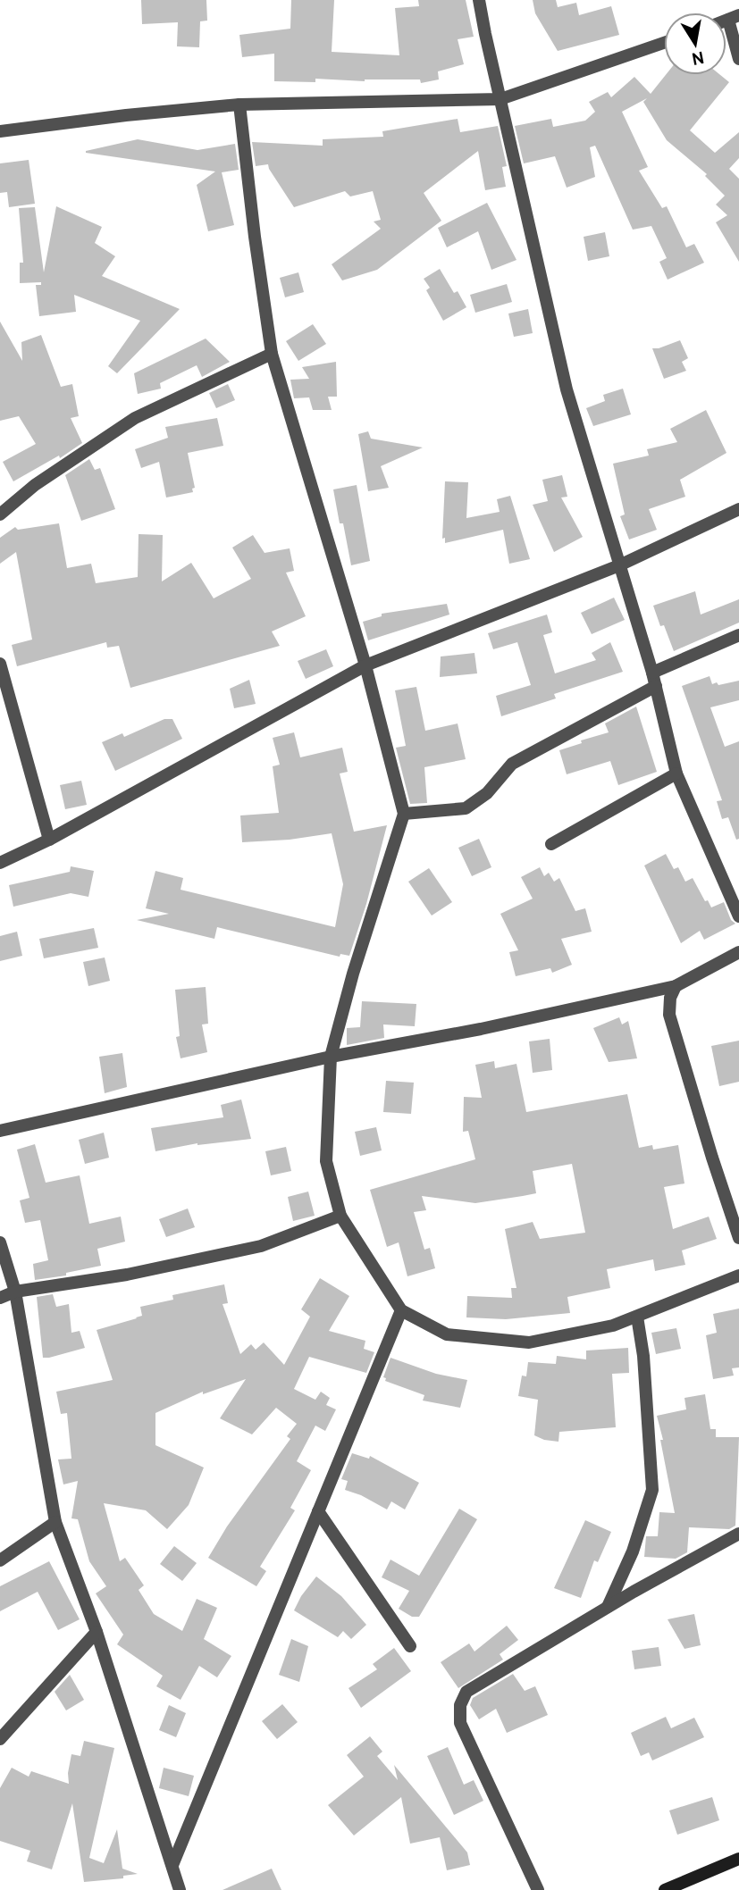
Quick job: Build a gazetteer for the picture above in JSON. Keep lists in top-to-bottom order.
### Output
{
  "north": "bottom"
}
